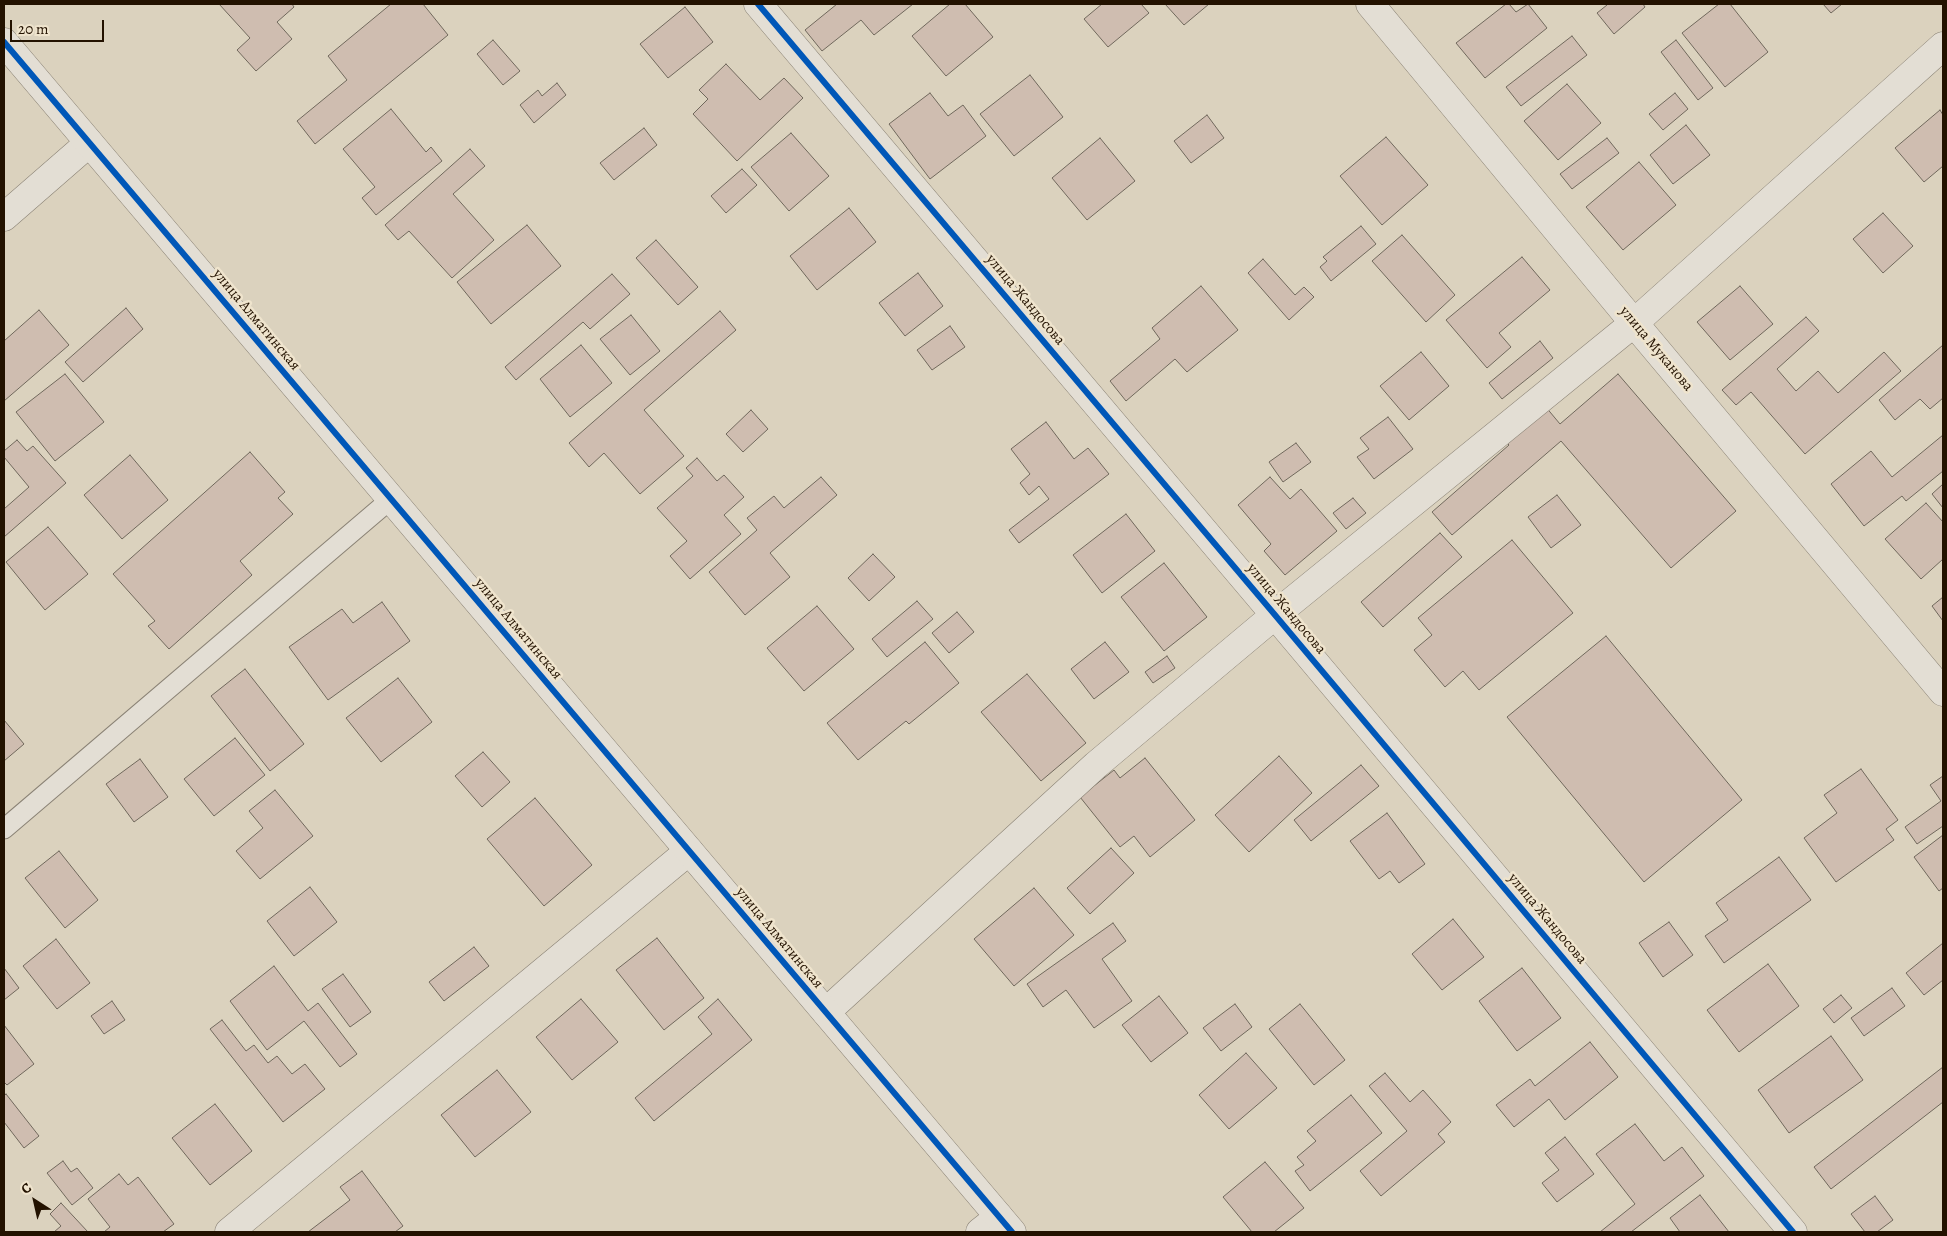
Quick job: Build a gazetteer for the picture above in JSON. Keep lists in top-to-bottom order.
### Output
{
  "streets": {
    "street": ["улица Жандосова", "улица Алматинская", "улица Муканова"]
  },
  "scale_bar": "20 m",
  "north": "top left"
}
